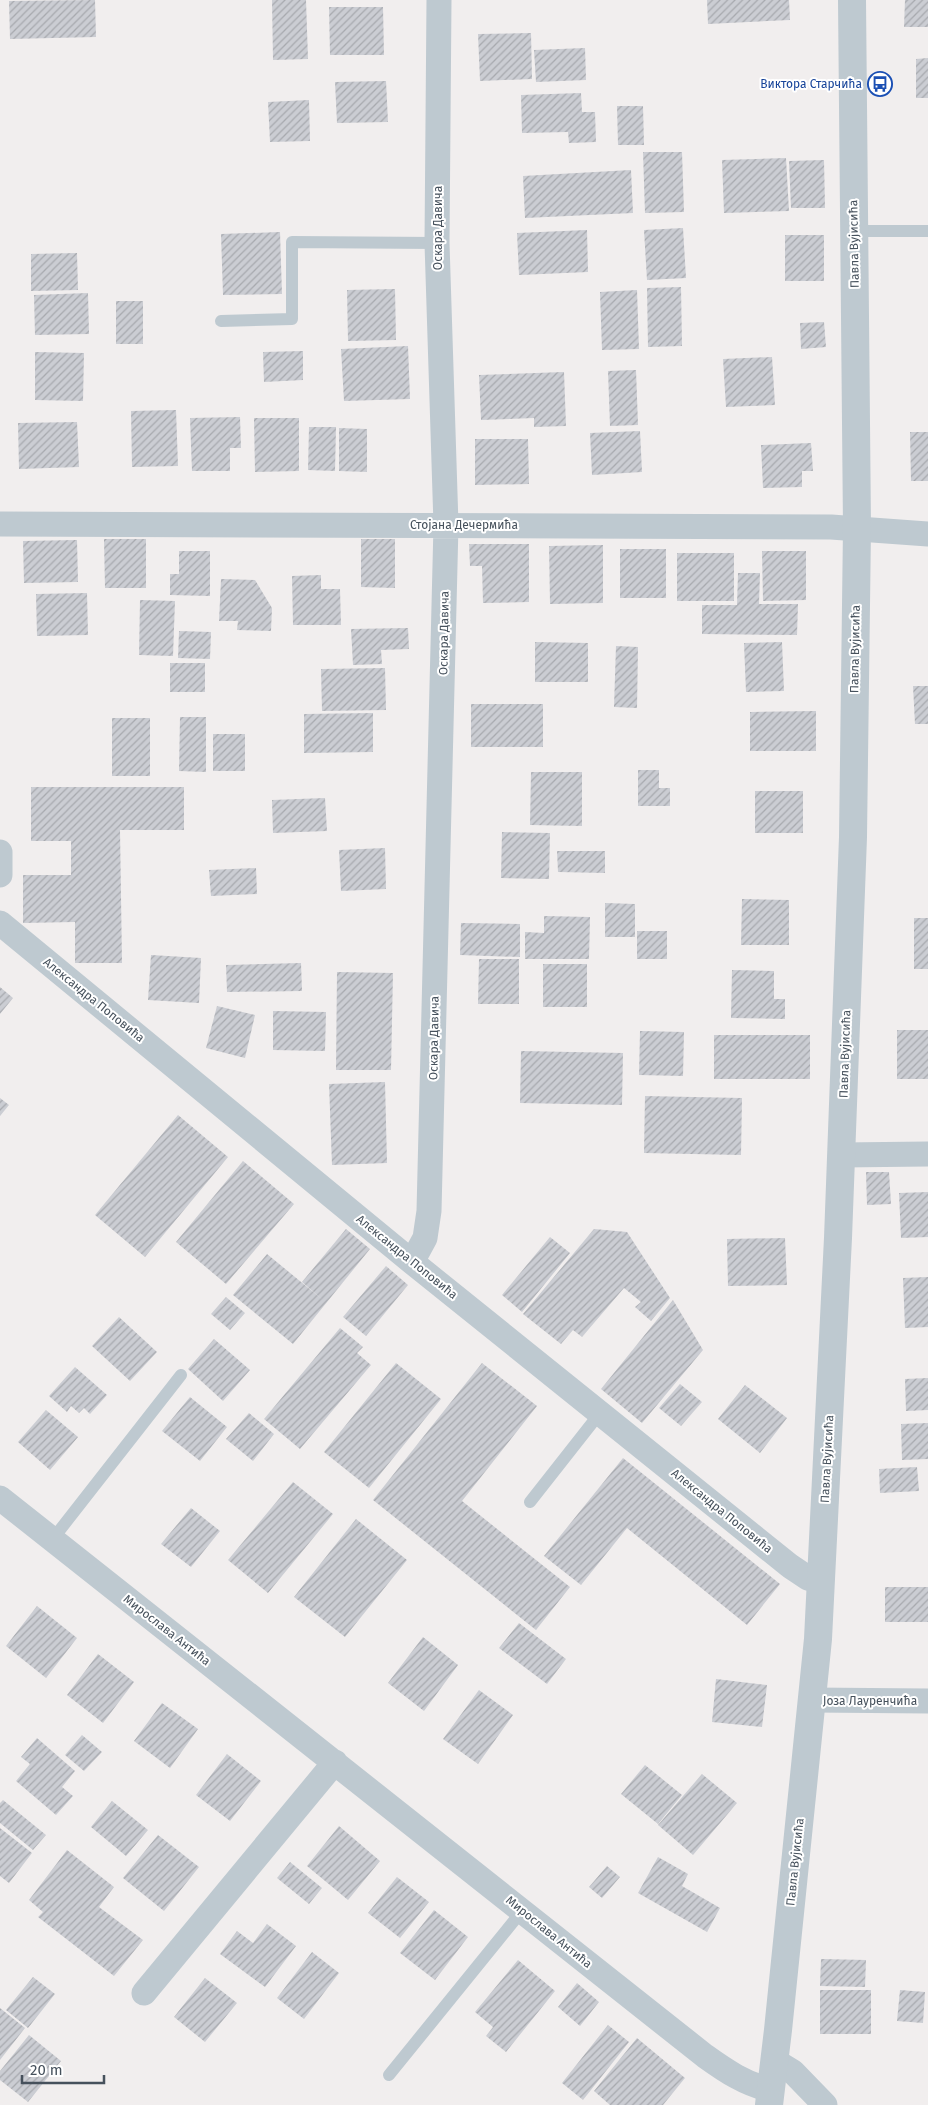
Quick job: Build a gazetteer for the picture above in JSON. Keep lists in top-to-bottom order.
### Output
{
  "streets": {
    "street": [
      "Оскара Давича",
      "Павла Вујисића",
      "Стојана Дечермића",
      "Александра Поповића",
      "Мирослава Антића",
      "Јоза Лауренчића"
    ]
  },
  "crossings": [
    ["Оскара Давича", "Стојана Дечермића"],
    ["Оскара Давича", "Александра Поповића"],
    ["Павла Вујисића", "Стојана Дечермића"],
    ["Павла Вујисића", "Александра Поповића"],
    ["Павла Вујисића", "Мирослава Антића"],
    ["Павла Вујисића", "Јоза Лауренчића"]
  ],
  "places": {
    "bus stop": ["Виктора Старчића"]
  },
  "scale_bar": "20 m"
}
